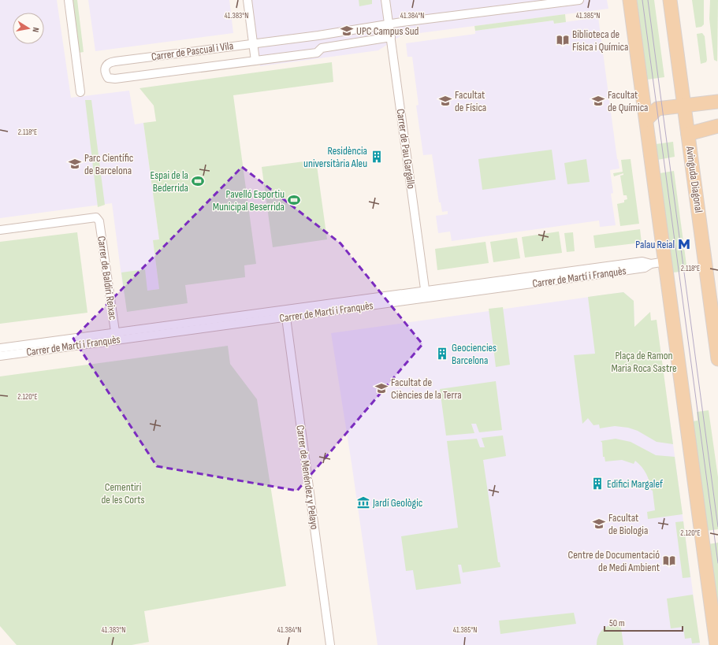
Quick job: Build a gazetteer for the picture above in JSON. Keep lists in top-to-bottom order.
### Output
{
  "streets": {
    "main road": ["Avinguda Diagonal"],
    "street": [
      "Carrer de Pascual i Vila",
      "Carrer de Pau Gargallo",
      "Carrer de Martí i Franquès",
      "Carrer de Baldiri Reixac",
      "Carrer de Menéndez y Pelayo"
    ]
  },
  "crossings": [
    ["Carrer de Pascual i Vila", "Carrer de Pau Gargallo"],
    ["Carrer de Pau Gargallo", "Carrer de Martí i Franquès"],
    ["Carrer de Martí i Franquès", "Carrer de Baldiri Reixac"],
    ["Carrer de Martí i Franquès", "Carrer de Menéndez y Pelayo"]
  ],
  "parks": ["Plaça de Ramon Maria Roca Sastre", "Cementiri de les Corts"],
  "places": {
    "school or university": [
      "UPC Campus Sud",
      "Facultat de Física",
      "Facultat de Química",
      "Parc Científic de Barcelona",
      "Facultat de Ciències de la Terra",
      "Facultat de Biologia"
    ],
    "library": ["Biblioteca de Física i Química", "Centre de Documentació de Medi Ambient"],
    "building": ["Residència universitària Aleu", "Geociencies Barcelona", "Edifici Margalef"],
    "sports": ["Espai de la Bederrida", "Pavelló Esportiu Municipal Beserrida"],
    "metro station": ["Palau Reial"],
    "museum": ["Jardí Geològic"]
  },
  "scale_bar": "50 m",
  "north": "right",
  "coordinates": [
    "41.383°N",
    "41.384°N",
    "41.385°N",
    "2.118°E",
    "2.120°E"
  ]
}
